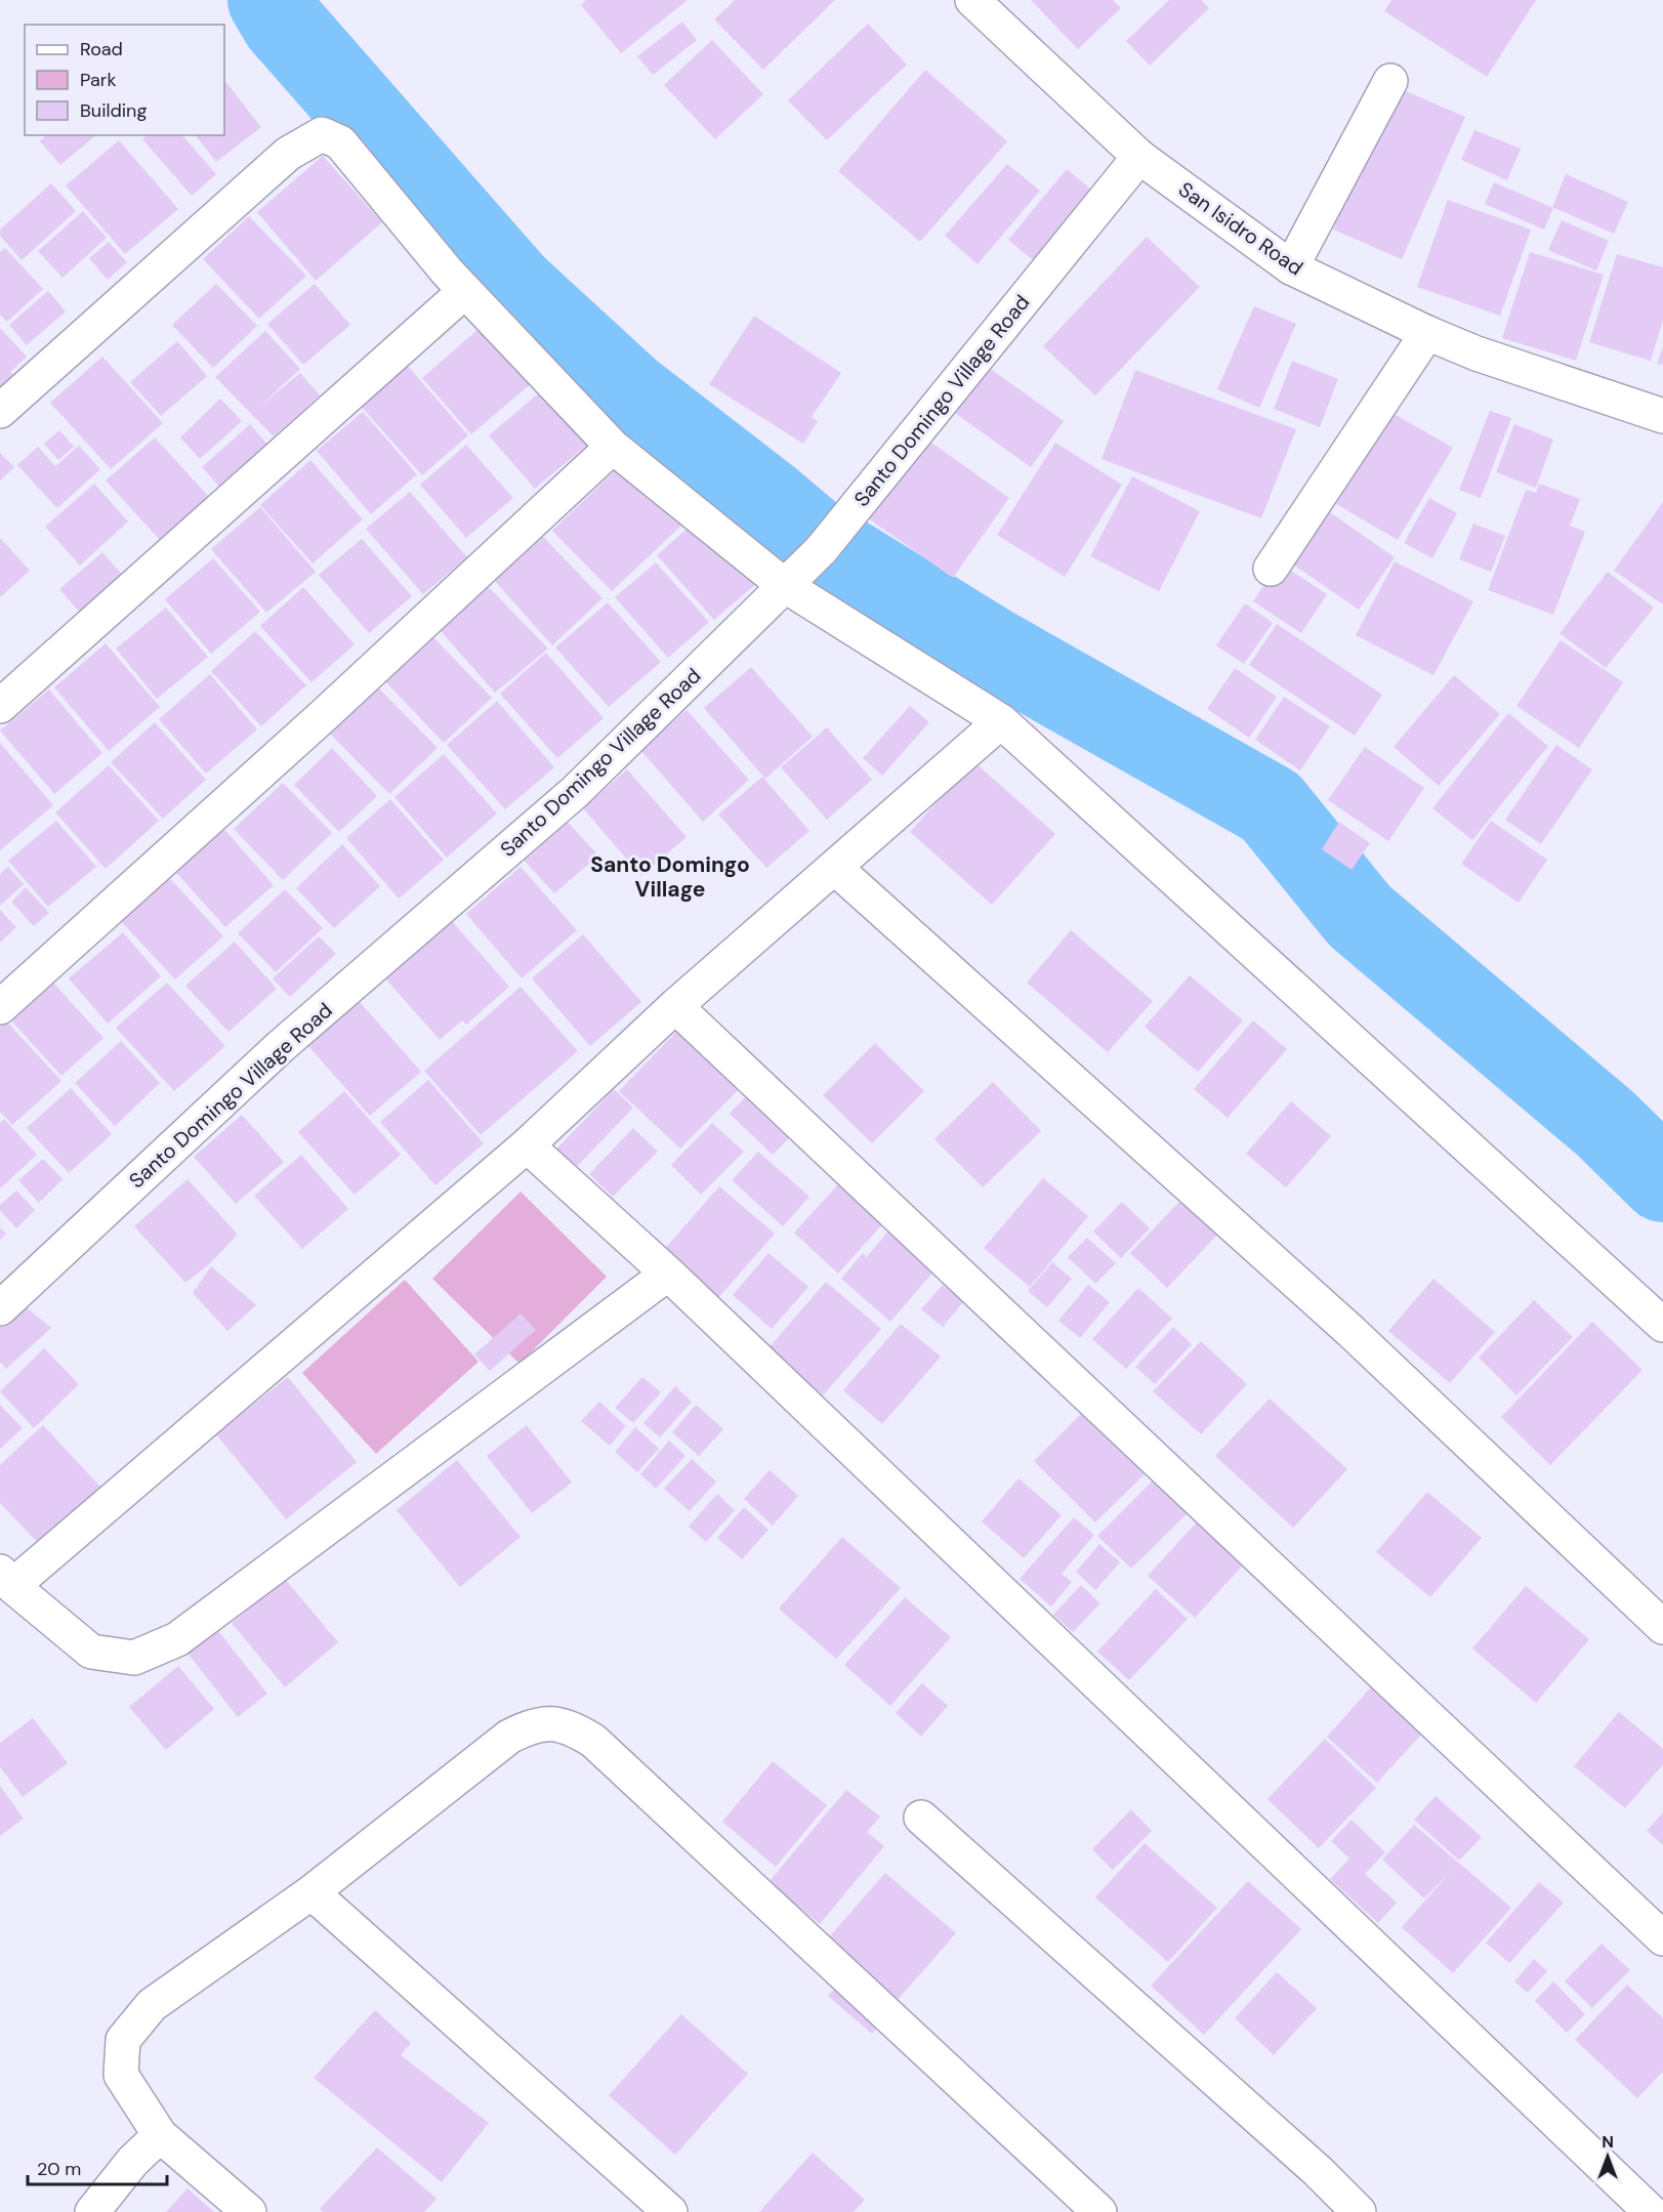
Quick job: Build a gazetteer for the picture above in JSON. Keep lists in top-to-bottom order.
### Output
{
  "streets": {
    "street": ["San Isidro Road", "Santo Domingo Village Road"]
  },
  "crossings": [
    ["San Isidro Road", "Santo Domingo Village Road"]
  ],
  "districts": ["Santo Domingo Village"],
  "legend": ["Road", "Park", "Building"],
  "scale_bar": "20 m",
  "north": "top"
}
